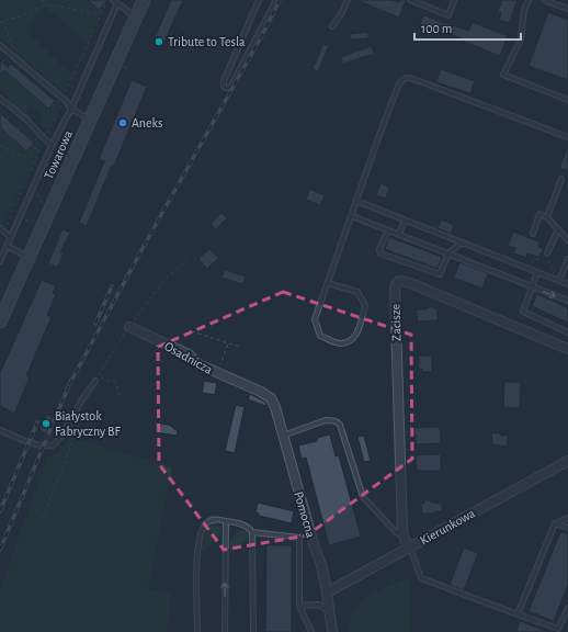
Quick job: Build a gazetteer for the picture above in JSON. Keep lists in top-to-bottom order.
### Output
{
  "streets": {
    "main road": ["Towarowa"],
    "street": [
      "Zacisze",
      "Osadnicza",
      "Pomocna",
      "Kierunkowa"
    ]
  },
  "crossings": [
    ["Zacisze", "Kierunkowa"],
    ["Osadnicza", "Pomocna"],
    ["Pomocna", "Kierunkowa"]
  ],
  "places": ["Tribute to Tesla", "Aneks", "Białystok Fabryczny BF"],
  "scale_bar": "100 m"
}
